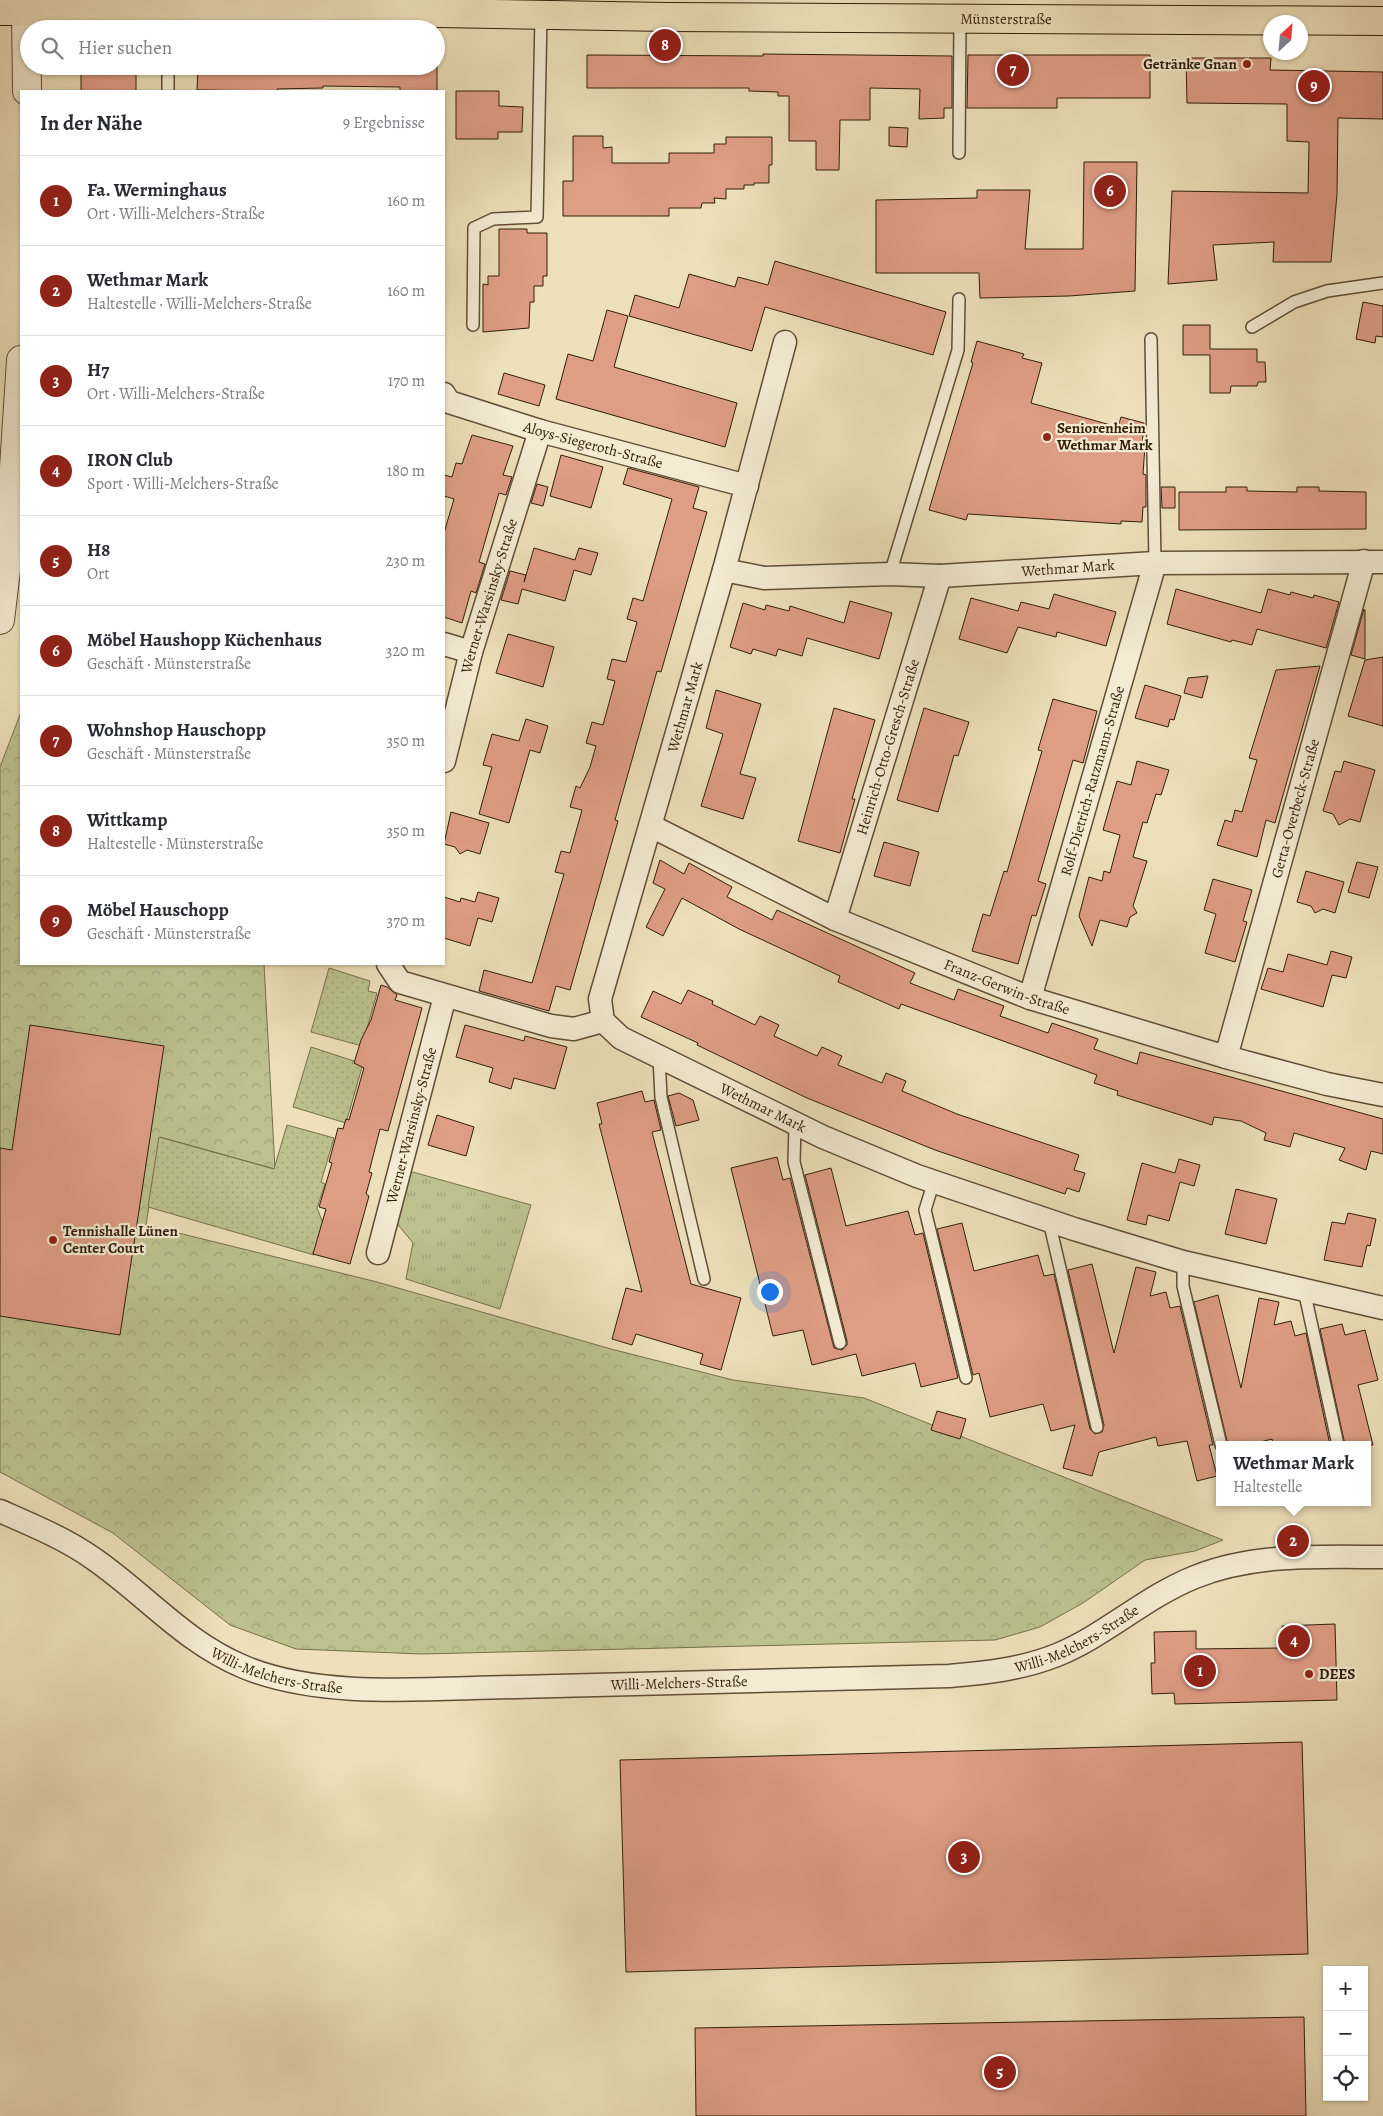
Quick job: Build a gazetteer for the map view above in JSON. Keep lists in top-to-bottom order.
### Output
{
  "streets": {
    "main road": ["Münsterstraße"],
    "street": [
      "Aloys-Siegeroth-Straße",
      "Wethmar Mark",
      "Werner-Warsinsky-Straße",
      "Heinrich-Otto-Gresch-Straße",
      "Rolf-Dietrich-Ratzmann-Straße",
      "Gerta-Overbeck-Straße",
      "Franz-Gerwin-Straße",
      "Willi-Melchers-Straße"
    ]
  },
  "crossings": [
    ["Aloys-Siegeroth-Straße", "Wethmar Mark"],
    ["Aloys-Siegeroth-Straße", "Werner-Warsinsky-Straße"],
    ["Wethmar Mark", "Heinrich-Otto-Gresch-Straße"],
    ["Wethmar Mark", "Rolf-Dietrich-Ratzmann-Straße"],
    ["Wethmar Mark", "Gerta-Overbeck-Straße"],
    ["Wethmar Mark", "Franz-Gerwin-Straße"],
    ["Heinrich-Otto-Gresch-Straße", "Franz-Gerwin-Straße"],
    ["Rolf-Dietrich-Ratzmann-Straße", "Franz-Gerwin-Straße"],
    ["Gerta-Overbeck-Straße", "Franz-Gerwin-Straße"]
  ],
  "places": [
    "Getränke Gnan",
    "Seniorenheim Wethmar Mark",
    "Tennishalle Lünen Center Court",
    "DEES"
  ],
  "north": "top right",
  "page": {
    "search": "Hier suchen",
    "pins": [
      "8",
      "7",
      "9",
      "6",
      "2",
      "4",
      "1",
      "3",
      "5"
    ],
    "heading": ["In der Nähe", "9 Ergebnisse"],
    "list": [
      {
        "mark": "1",
        "name": "Fa. Werminghaus",
        "note": "Ort · Willi-Melchers-Straße",
        "value": "160 m"
      },
      {
        "mark": "2",
        "name": "Wethmar Mark",
        "note": "Haltestelle · Willi-Melchers-Straße",
        "value": "160 m"
      },
      {
        "mark": "3",
        "name": "H7",
        "note": "Ort · Willi-Melchers-Straße",
        "value": "170 m"
      },
      {
        "mark": "4",
        "name": "IRON Club",
        "note": "Sport · Willi-Melchers-Straße",
        "value": "180 m"
      },
      {
        "mark": "5",
        "name": "H8",
        "note": "Ort",
        "value": "230 m"
      },
      {
        "mark": "6",
        "name": "Möbel Haushopp Küchenhaus",
        "note": "Geschäft · Münsterstraße",
        "value": "320 m"
      },
      {
        "mark": "7",
        "name": "Wohnshop Hauschopp",
        "note": "Geschäft · Münsterstraße",
        "value": "350 m"
      },
      {
        "mark": "8",
        "name": "Wittkamp",
        "note": "Haltestelle · Münsterstraße",
        "value": "350 m"
      },
      {
        "mark": "9",
        "name": "Möbel Hauschopp",
        "note": "Geschäft · Münsterstraße",
        "value": "370 m"
      }
    ],
    "popup": ["Wethmar Mark", "Haltestelle"],
    "map_buttons": ["+", "−"]
  }
}
